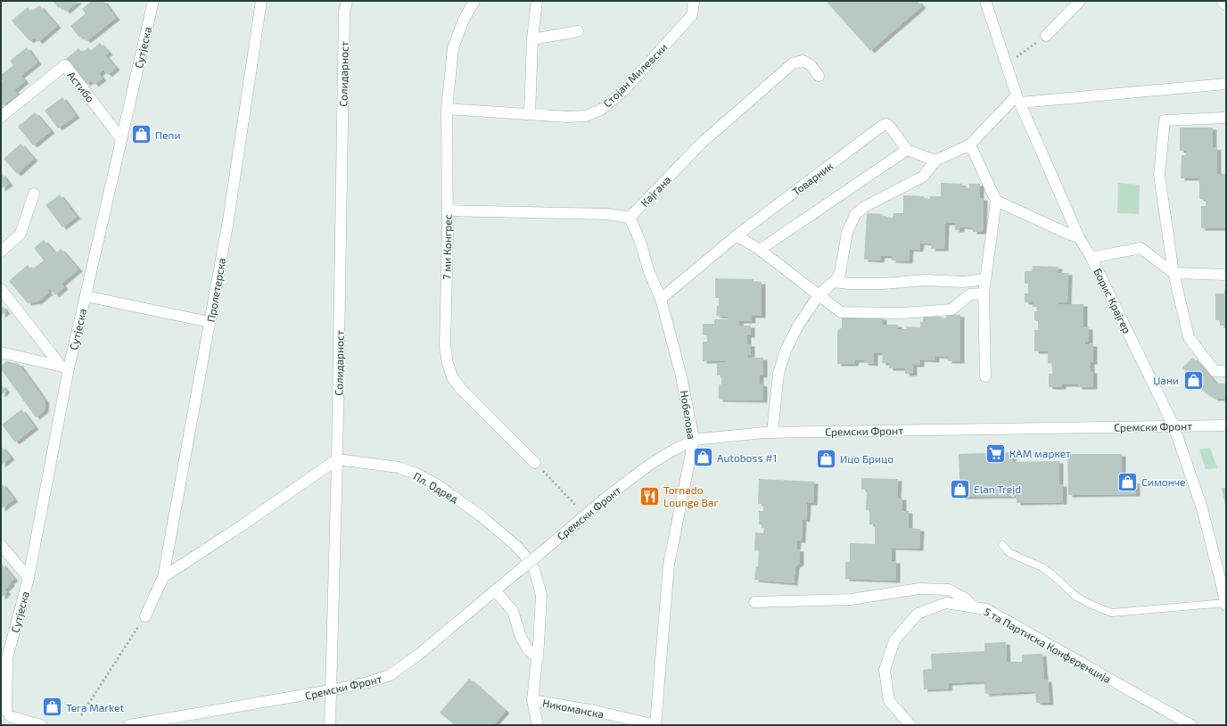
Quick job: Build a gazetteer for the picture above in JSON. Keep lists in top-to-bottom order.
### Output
{
  "streets": {
    "street": [
      "Сутјеска",
      "Солидарност",
      "Стојан Милевски",
      "Астибо",
      "Товарник",
      "Кајгана",
      "7 ми Конгрес",
      "Пролетерска",
      "Борис Крајгер",
      "Нобелова",
      "Сремски Фронт",
      "Пл. Одред",
      "5 та Партиска Конференција",
      "Никоманска"
    ]
  },
  "crossings": [
    ["Сутјеска", "Астибо"],
    ["Солидарност", "Сремски Фронт"],
    ["Солидарност", "Пл. Одред"],
    ["Стојан Милевски", "7 ми Конгрес"],
    ["Товарник", "Нобелова"],
    ["Кајгана", "Нобелова"],
    ["Борис Крајгер", "Сремски Фронт"],
    ["Нобелова", "Сремски Фронт"],
    ["Нобелова", "Никоманска"],
    ["Пл. Одред", "Никоманска"]
  ],
  "places": {
    "shop": [
      "Пепи",
      "Џани",
      "Autoboss #1",
      "Ицо Брицо",
      "Симонче",
      "Elan Trejd",
      "Tera Market"
    ],
    "supermarket": ["КАМ маркет"],
    "restaurant": ["Tornado Lounge Bar"]
  }
}
